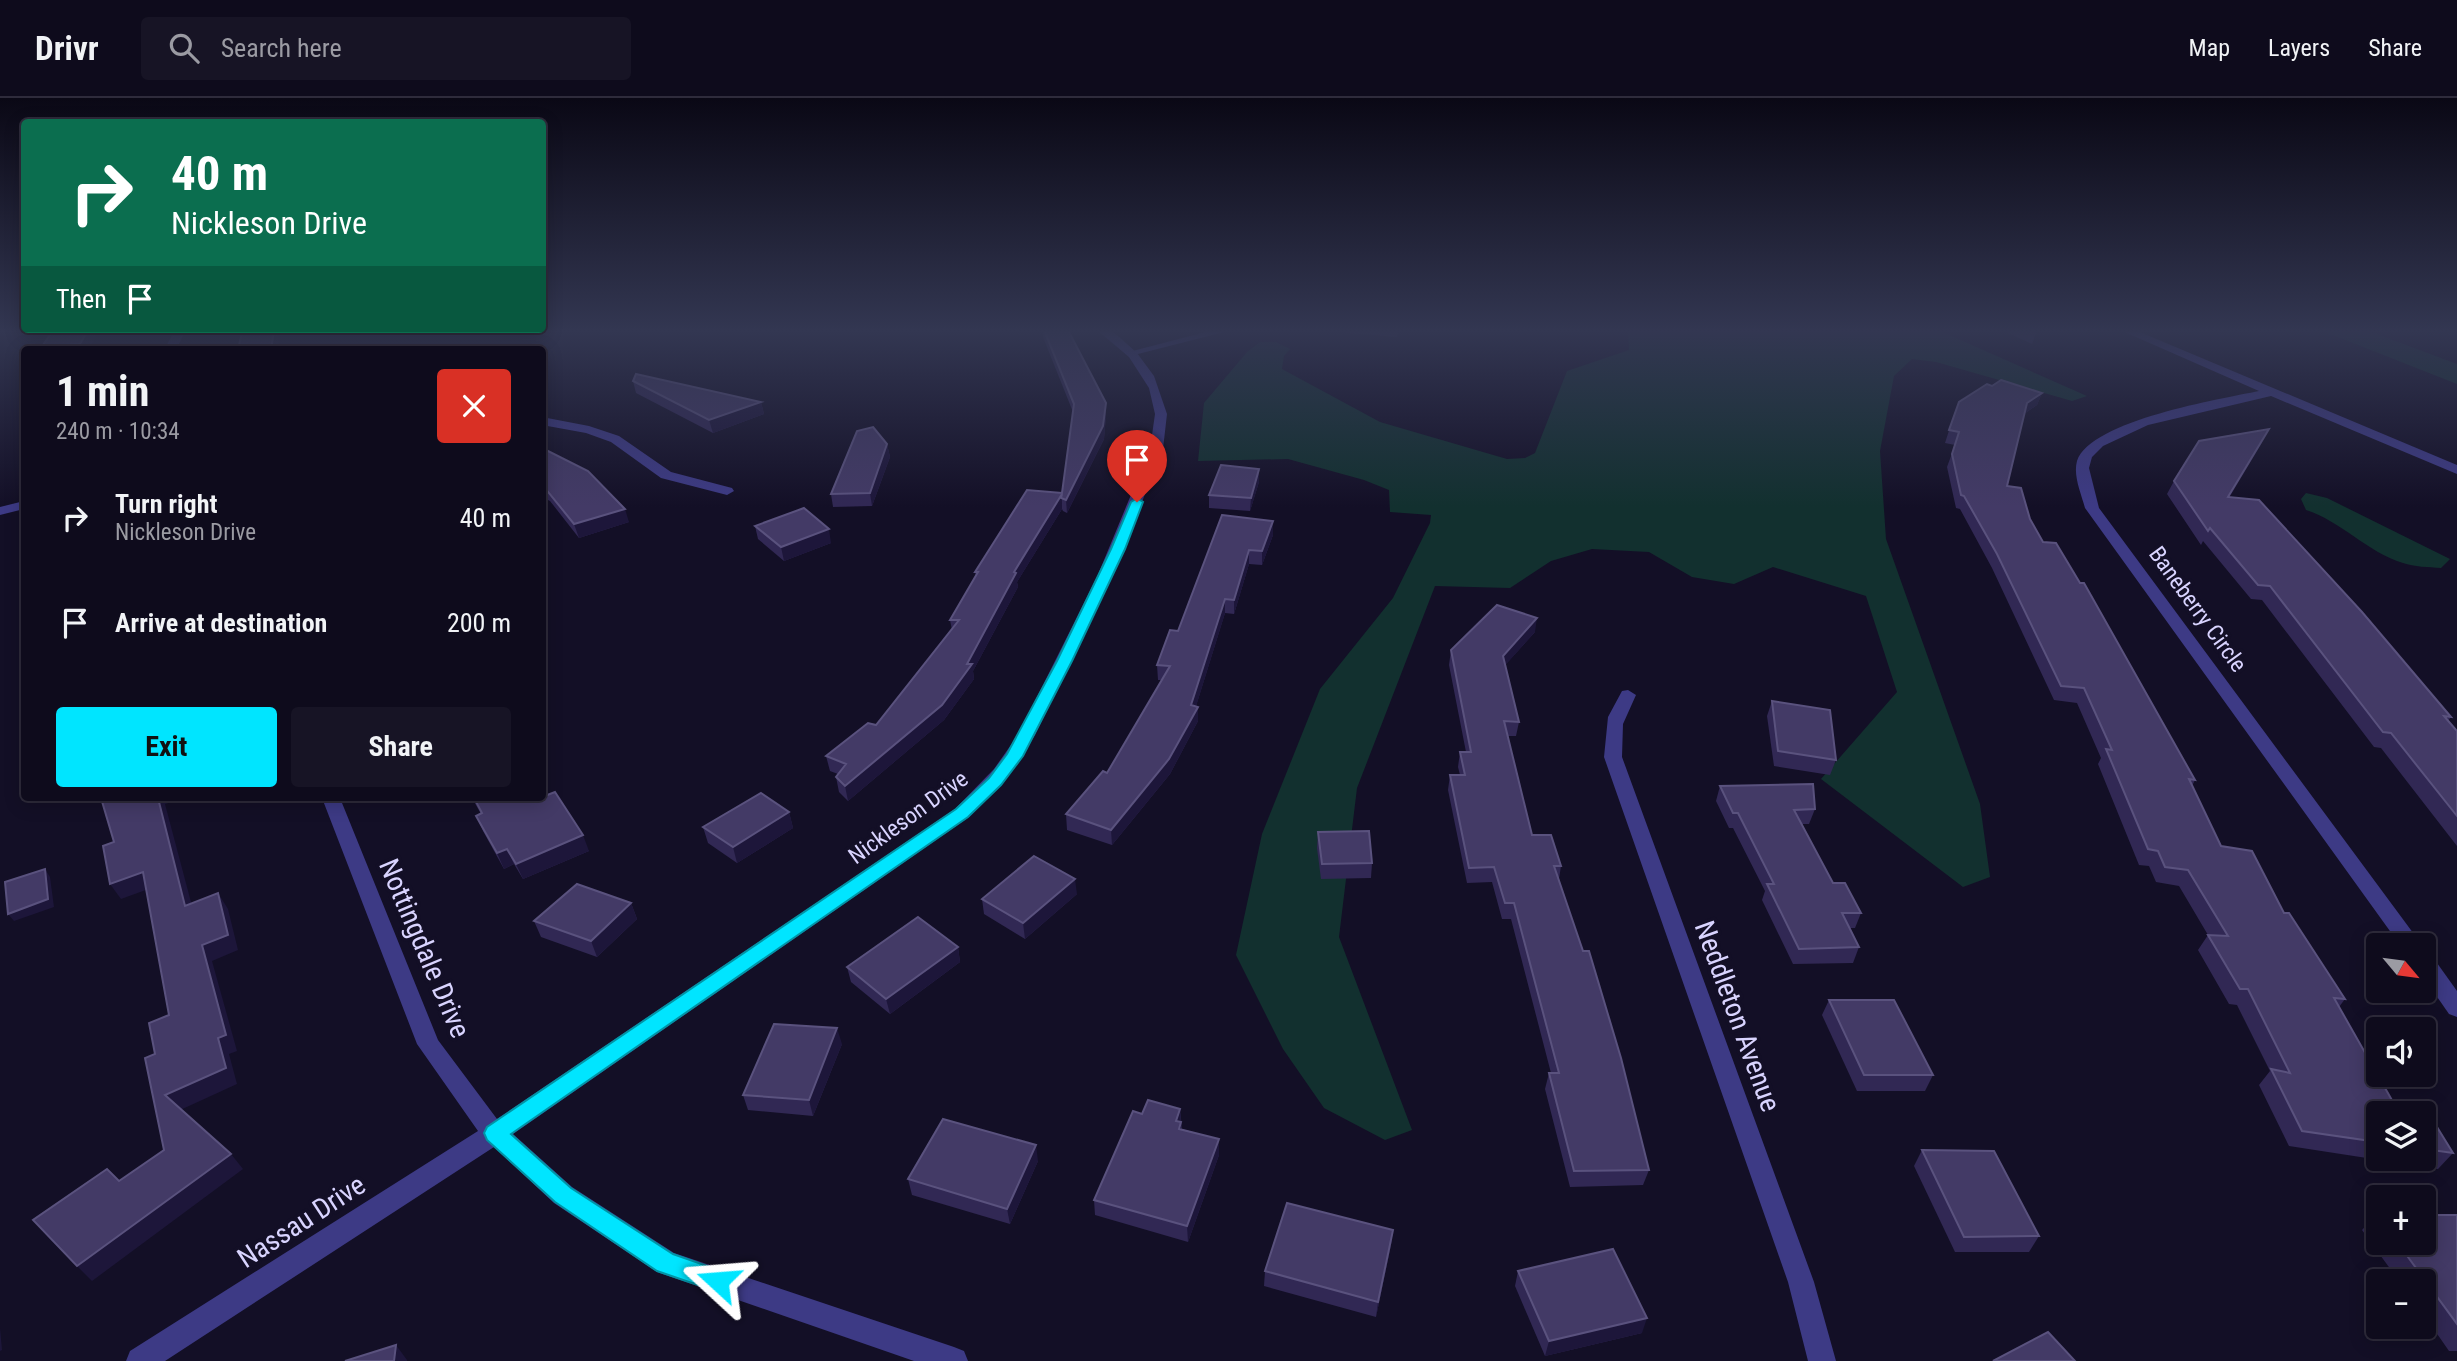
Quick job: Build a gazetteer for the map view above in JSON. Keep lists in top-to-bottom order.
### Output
{
  "streets": {
    "street": [
      "Baneberry Circle",
      "Nickleson Drive",
      "Nottingdale Drive",
      "Neddleton Avenue",
      "Nassau Drive"
    ]
  },
  "crossings": [
    ["Nickleson Drive", "Nottingdale Drive"],
    ["Nickleson Drive", "Nassau Drive"],
    ["Nottingdale Drive", "Nassau Drive"]
  ],
  "north": "bottom right",
  "page": {
    "header": "Drivr",
    "search": "Search here",
    "nav": ["Map", "Layers", "Share"],
    "turn": ["40 m", "Nickleson Drive"],
    "then": "Then",
    "heading": ["1 min", "240 m · 10:34"],
    "list": [
      {
        "name": "Turn right",
        "note": "Nickleson Drive",
        "value": "40 m"
      },
      {
        "name": "Arrive at destination",
        "value": "200 m"
      }
    ],
    "buttons": ["Exit", "Share"],
    "map_buttons": ["+", "−"]
  }
}
